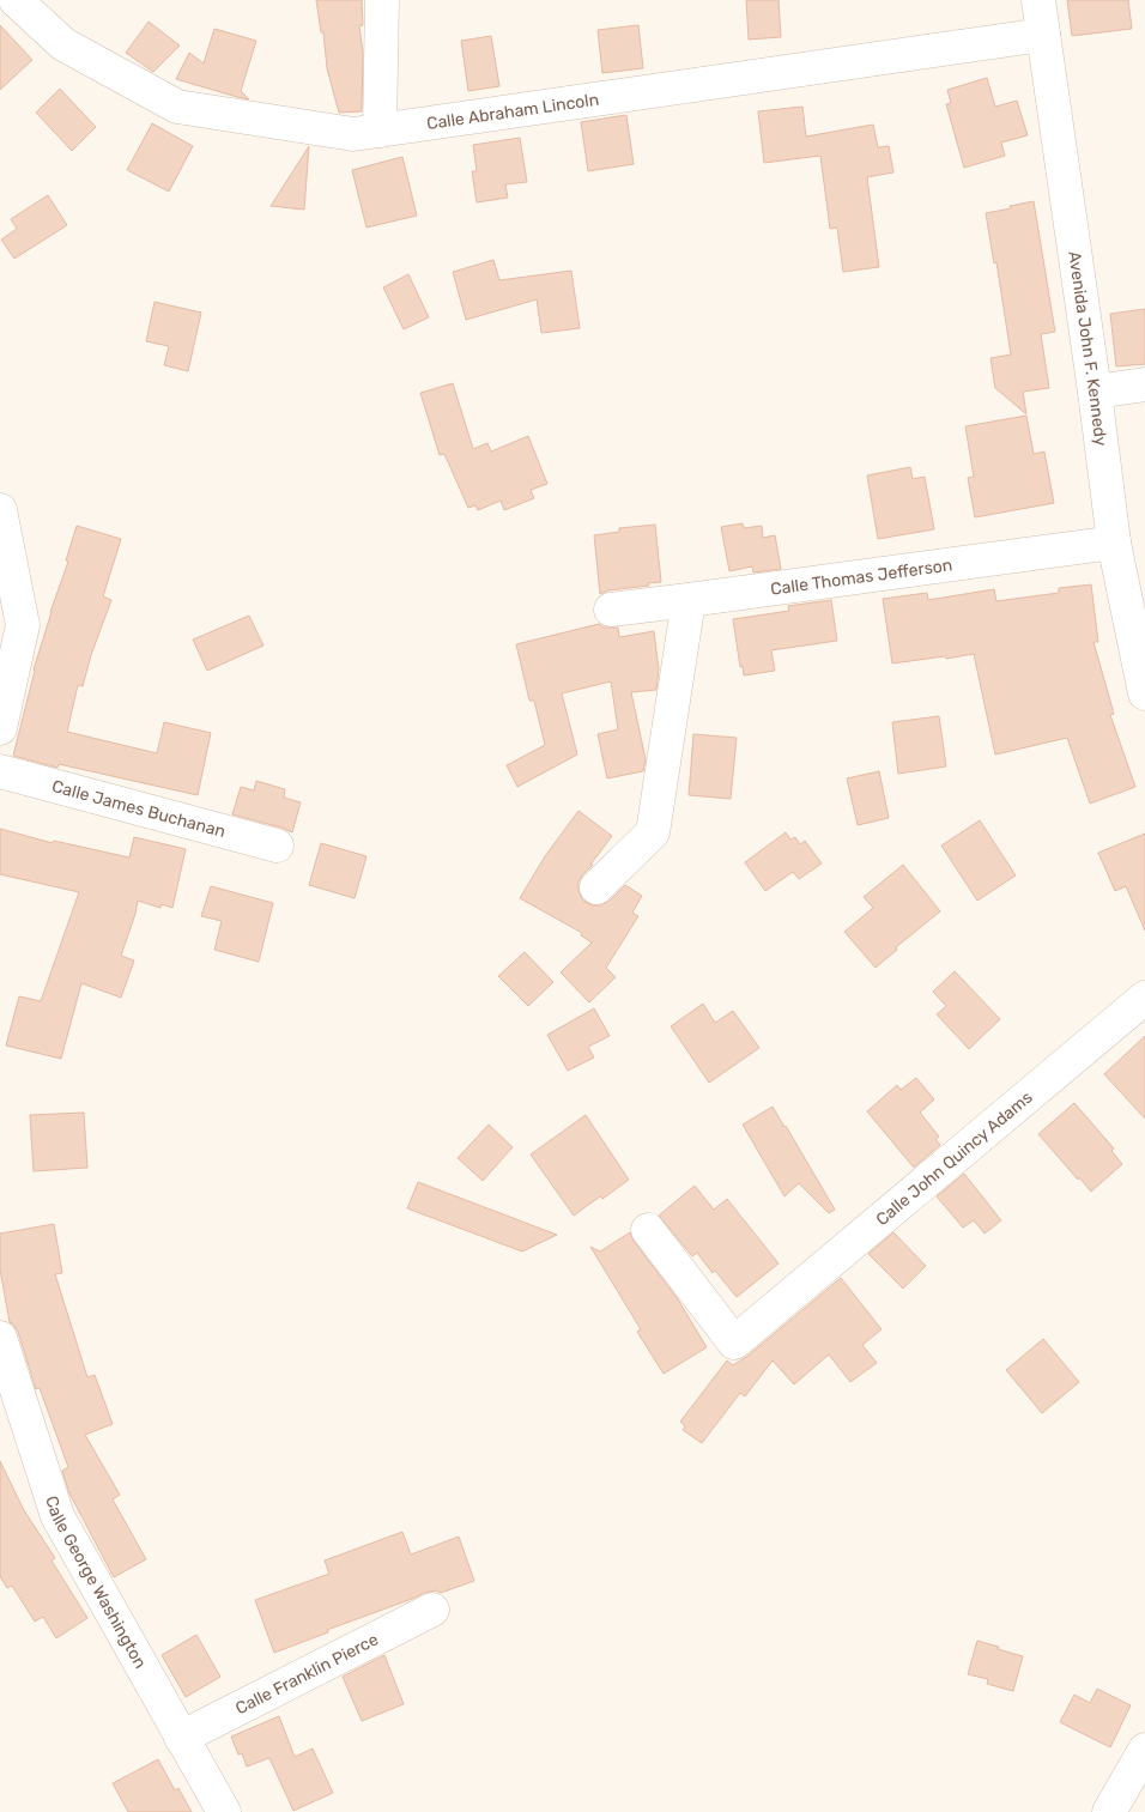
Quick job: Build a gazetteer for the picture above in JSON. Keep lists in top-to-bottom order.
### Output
{
  "streets": {
    "street": [
      "Calle Abraham Lincoln",
      "Avenida John F. Kennedy",
      "Calle Thomas Jefferson",
      "Calle James Buchanan",
      "Calle John Quincy Adams",
      "Calle George Washington",
      "Calle Franklin Pierce"
    ]
  },
  "crossings": [
    ["Calle Abraham Lincoln", "Avenida John F. Kennedy"],
    ["Avenida John F. Kennedy", "Calle Thomas Jefferson"],
    ["Calle George Washington", "Calle Franklin Pierce"]
  ]
}
